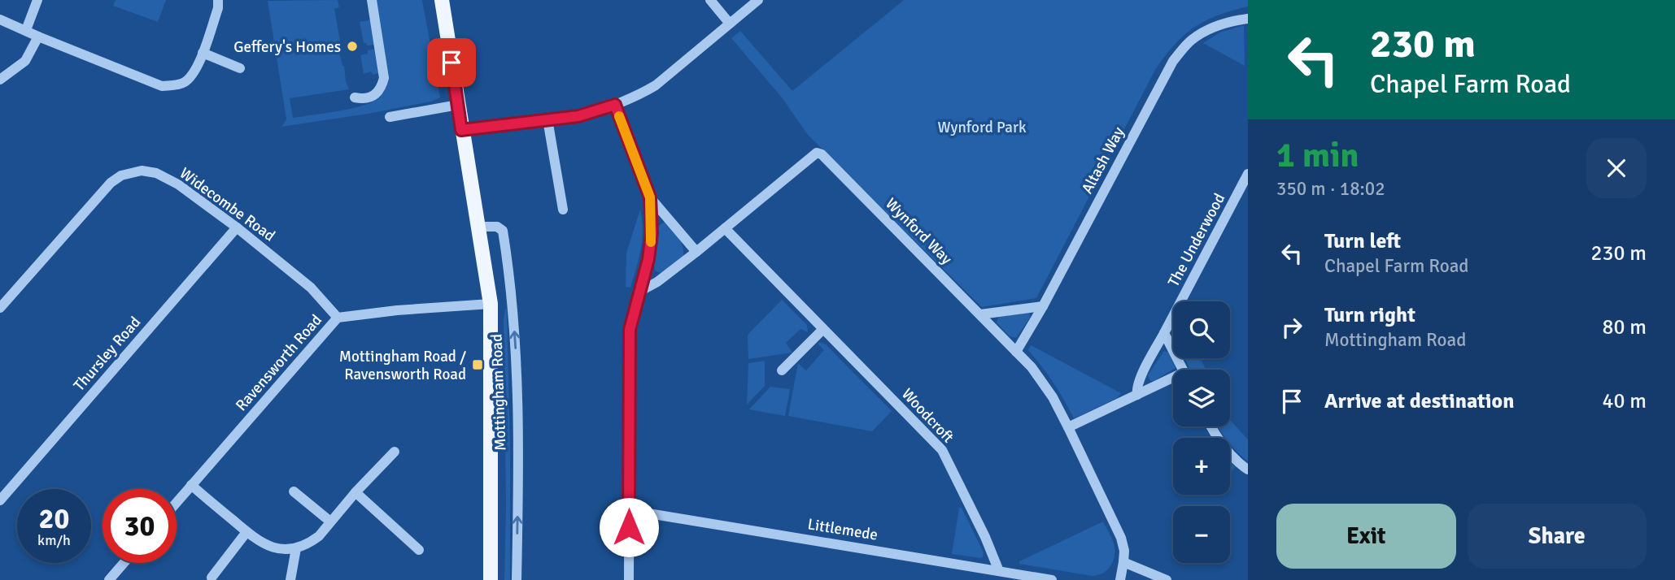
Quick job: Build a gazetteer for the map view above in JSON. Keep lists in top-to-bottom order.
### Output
{
  "streets": {
    "main road": ["Mottingham Road"],
    "street": [
      "Altash Way",
      "Widecombe Road",
      "Wynford Way",
      "The Underwood",
      "Thursley Road",
      "Ravensworth Road",
      "Woodcroft",
      "Littlemede"
    ]
  },
  "crossings": [
    ["Altash Way", "Wynford Way"],
    ["Widecombe Road", "Thursley Road"],
    ["Widecombe Road", "Ravensworth Road"],
    ["Wynford Way", "Woodcroft"],
    ["Ravensworth Road", "Mottingham Road"],
    ["Woodcroft", "Littlemede"]
  ],
  "parks": ["Wynford Park"],
  "places": {
    "other": ["Geffery's Homes"],
    "transit": ["Mottingham Road / Ravensworth Road"]
  },
  "page": {
    "turn": ["230 m", "Chapel Farm Road"],
    "heading": ["1 min", "350 m · 18:02"],
    "list": [
      {
        "name": "Turn left",
        "note": "Chapel Farm Road",
        "value": "230 m"
      },
      {
        "name": "Turn right",
        "note": "Mottingham Road",
        "value": "80 m"
      },
      {
        "name": "Arrive at destination",
        "value": "40 m"
      }
    ],
    "map_buttons": ["+", "−"],
    "speed": "20 km/h",
    "limit": "30",
    "buttons": ["Exit", "Share"]
  }
}
